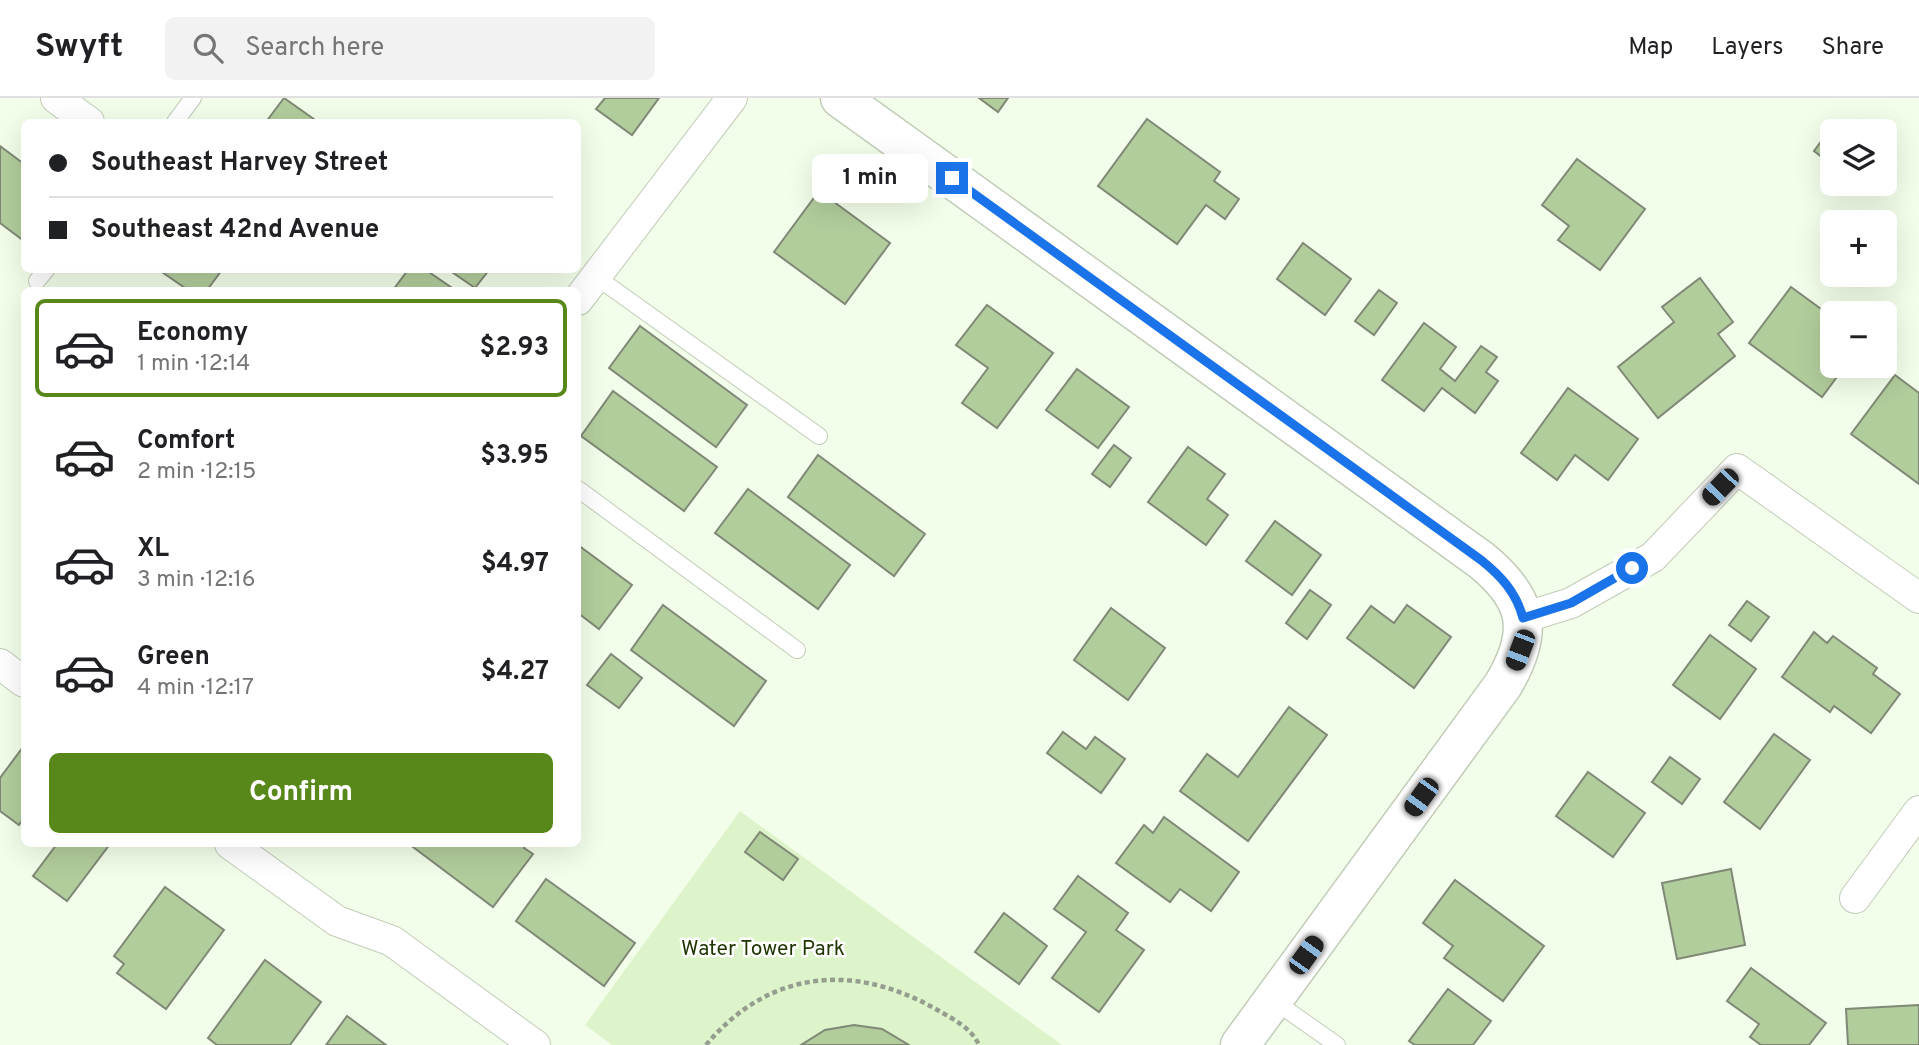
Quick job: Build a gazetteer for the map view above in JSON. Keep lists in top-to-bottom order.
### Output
{
  "parks": ["Water Tower Park"],
  "page": {
    "header": "Swyft",
    "search": "Search here",
    "nav": ["Map", "Layers", "Share"],
    "map_buttons": ["+", "−"],
    "banner": ["Southeast Harvey Street", "Southeast 42nd Avenue"],
    "bubble": "1 min",
    "list": [
      {
        "name": "Economy",
        "note": "1 min · 12:14",
        "value": "$2.93"
      },
      {
        "name": "Comfort",
        "note": "2 min · 12:15",
        "value": "$3.95"
      },
      {
        "name": "XL",
        "note": "3 min · 12:16",
        "value": "$4.97"
      },
      {
        "name": "Green",
        "note": "4 min · 12:17",
        "value": "$4.27"
      }
    ],
    "buttons": "Confirm"
  }
}
